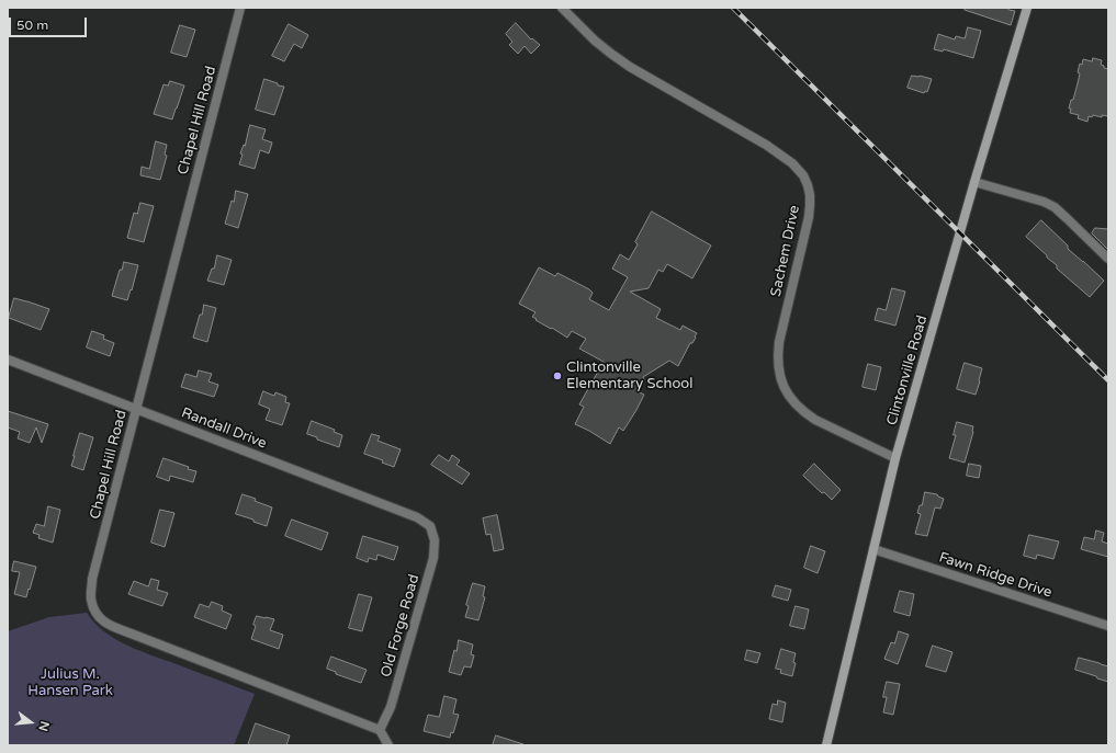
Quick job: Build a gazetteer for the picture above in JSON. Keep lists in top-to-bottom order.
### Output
{
  "streets": {
    "main road": ["Clintonville Road"],
    "street": [
      "Chapel Hill Road",
      "Sachem Drive",
      "Randall Drive",
      "Fawn Ridge Drive",
      "Old Forge Road"
    ]
  },
  "crossings": [
    ["Chapel Hill Road", "Randall Drive"],
    ["Chapel Hill Road", "Old Forge Road"],
    ["Sachem Drive", "Clintonville Road"],
    ["Clintonville Road", "Fawn Ridge Drive"],
    ["Randall Drive", "Old Forge Road"]
  ],
  "parks": ["Julius M. Hansen Park"],
  "places": ["Clintonville Elementary School"],
  "scale_bar": "50 m",
  "north": "right"
}
